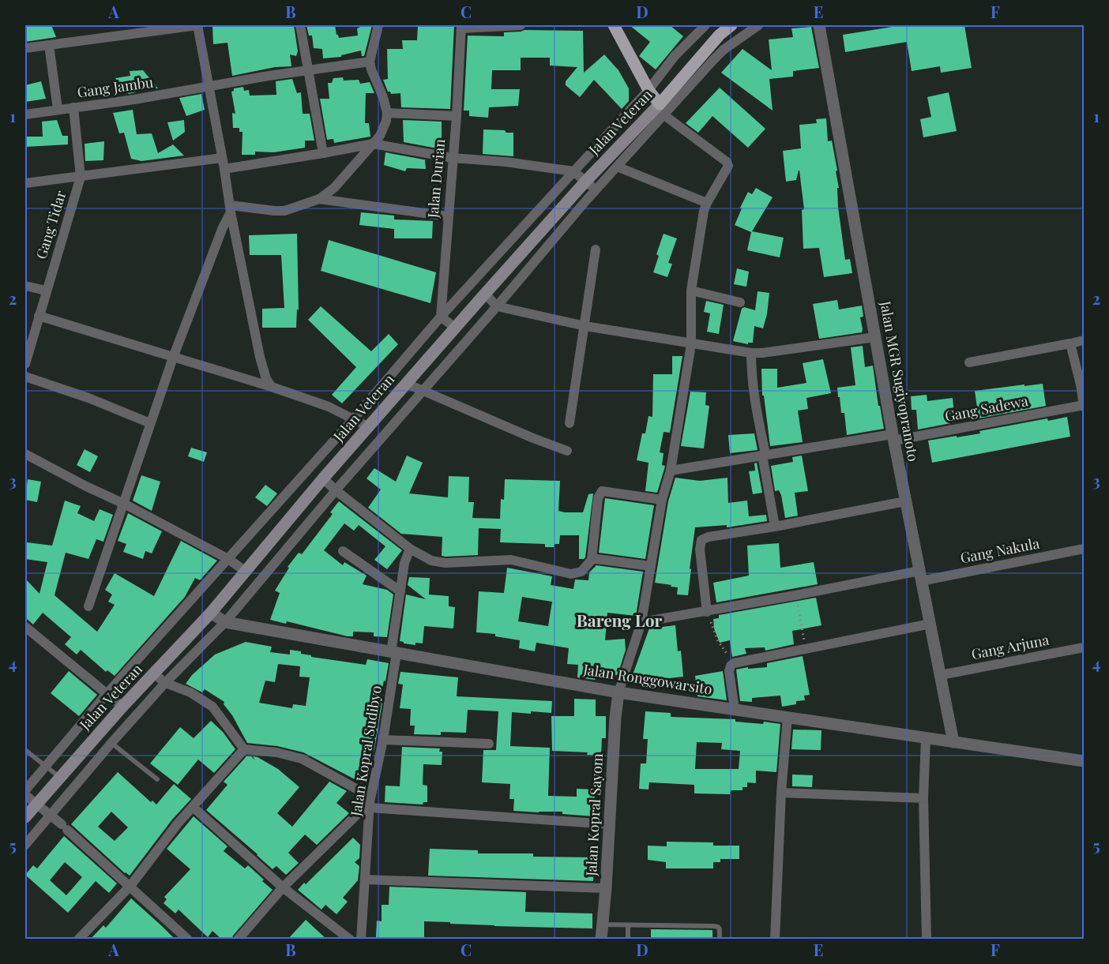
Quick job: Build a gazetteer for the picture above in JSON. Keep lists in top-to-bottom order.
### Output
{
  "streets": {
    "main road": ["Jalan Veteran"],
    "street": [
      "Gang Jambu",
      "Jalan Durian",
      "Gang Tidar",
      "Jalan MGR Sugiyopranoto",
      "Gang Sadewa",
      "Gang Nakula",
      "Gang Arjuna",
      "Jalan Ronggowarsito",
      "Jalan Kopral Sudibyo",
      "Jalan Kopral Sayom"
    ]
  },
  "crossings": [
    ["Jalan Veteran", "Jalan Ronggowarsito"],
    ["Jalan MGR Sugiyopranoto", "Gang Sadewa"],
    ["Jalan MGR Sugiyopranoto", "Gang Nakula"],
    ["Jalan MGR Sugiyopranoto", "Gang Arjuna"],
    ["Jalan MGR Sugiyopranoto", "Jalan Ronggowarsito"],
    ["Jalan Ronggowarsito", "Jalan Kopral Sudibyo"],
    ["Jalan Ronggowarsito", "Jalan Kopral Sayom"]
  ],
  "districts": ["Bareng Lor"],
  "grid": {
    "columns": [
      "A",
      "B",
      "C",
      "D",
      "E",
      "F"
    ],
    "rows": [
      "1",
      "2",
      "3",
      "4",
      "5"
    ]
  }
}
